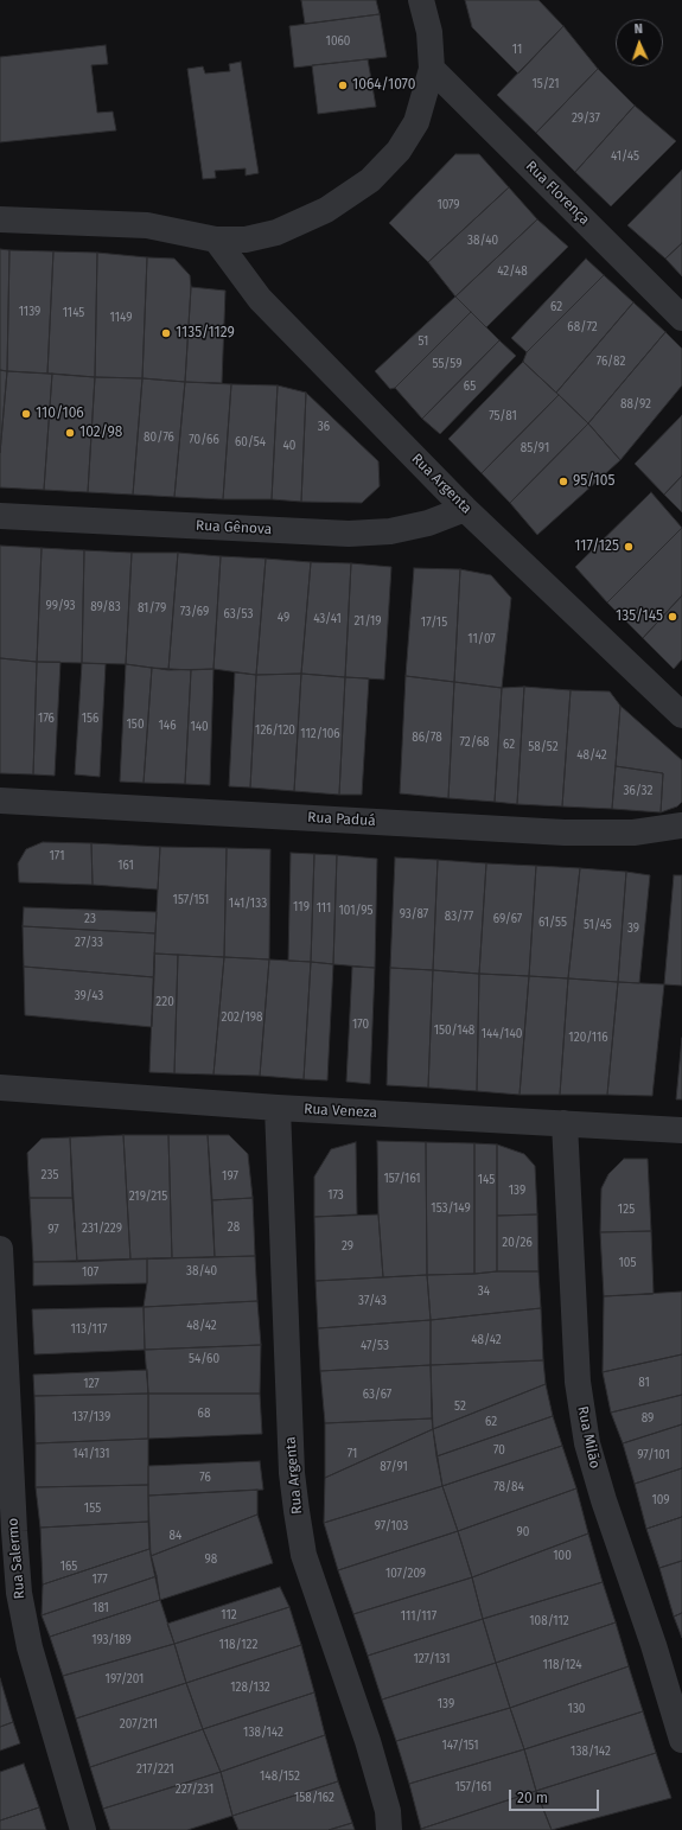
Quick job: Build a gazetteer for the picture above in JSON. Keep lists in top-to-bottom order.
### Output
{
  "streets": {
    "street": [
      "Rua Florença",
      "Rua Argenta",
      "Rua Gênova",
      "Rua Paduá",
      "Rua Veneza",
      "Rua Milão",
      "Rua Salermo"
    ]
  },
  "crossings": [
    ["Rua Argenta", "Rua Gênova"],
    ["Rua Argenta", "Rua Veneza"],
    ["Rua Veneza", "Rua Milão"]
  ],
  "places": [
    "1064/1070",
    "1135/1129",
    "110/106",
    "102/98",
    "95/105",
    "117/125",
    "135/145"
  ],
  "house_numbers": [
    "1060",
    "11",
    "15/21",
    "29/37",
    "41/45",
    "1079",
    "38/40",
    "42/48",
    "62",
    "1139",
    "1145",
    "1149",
    "68/72",
    "51",
    "76/82",
    "55/59",
    "65",
    "88/92",
    "75/81",
    "36",
    "80/76",
    "70/66",
    "60/54",
    "40",
    "85/91",
    "99/93",
    "89/83",
    "81/79",
    "73/69",
    "63/53",
    "49",
    "43/41",
    "21/19",
    "17/15",
    "11/07",
    "176",
    "156",
    "150",
    "146",
    "140",
    "126/120",
    "112/106",
    "86/78",
    "72/68",
    "62",
    "58/52",
    "48/42",
    "36/32",
    "171",
    "161",
    "157/151",
    "141/133",
    "119",
    "111",
    "101/95",
    "93/87",
    "83/77",
    "23",
    "69/67",
    "61/55",
    "51/45",
    "39",
    "27/33",
    "39/43",
    "220",
    "202/198",
    "170",
    "150/148",
    "144/140",
    "120/116",
    "235",
    "197",
    "157/161",
    "145",
    "139",
    "173",
    "219/215",
    "153/149",
    "125",
    "28",
    "231/229",
    "97",
    "20/26",
    "29",
    "105",
    "38/40",
    "107",
    "34",
    "37/43",
    "48/42",
    "113/117",
    "48/42",
    "47/53",
    "54/60",
    "81",
    "127",
    "63/67",
    "52",
    "68",
    "137/139",
    "89",
    "62",
    "70",
    "141/131",
    "71",
    "97/101",
    "87/91",
    "76",
    "78/84",
    "109",
    "155",
    "97/103",
    "90",
    "84",
    "100",
    "98",
    "165",
    "107/209",
    "177",
    "181",
    "112",
    "111/117",
    "108/112",
    "193/189",
    "118/122",
    "127/131",
    "118/124",
    "197/201",
    "128/132",
    "139",
    "130",
    "207/211",
    "138/142",
    "147/151",
    "138/142",
    "217/221",
    "148/152",
    "157/161",
    "227/231",
    "158/162"
  ],
  "scale_bar": "20 m",
  "north": "top"
}
